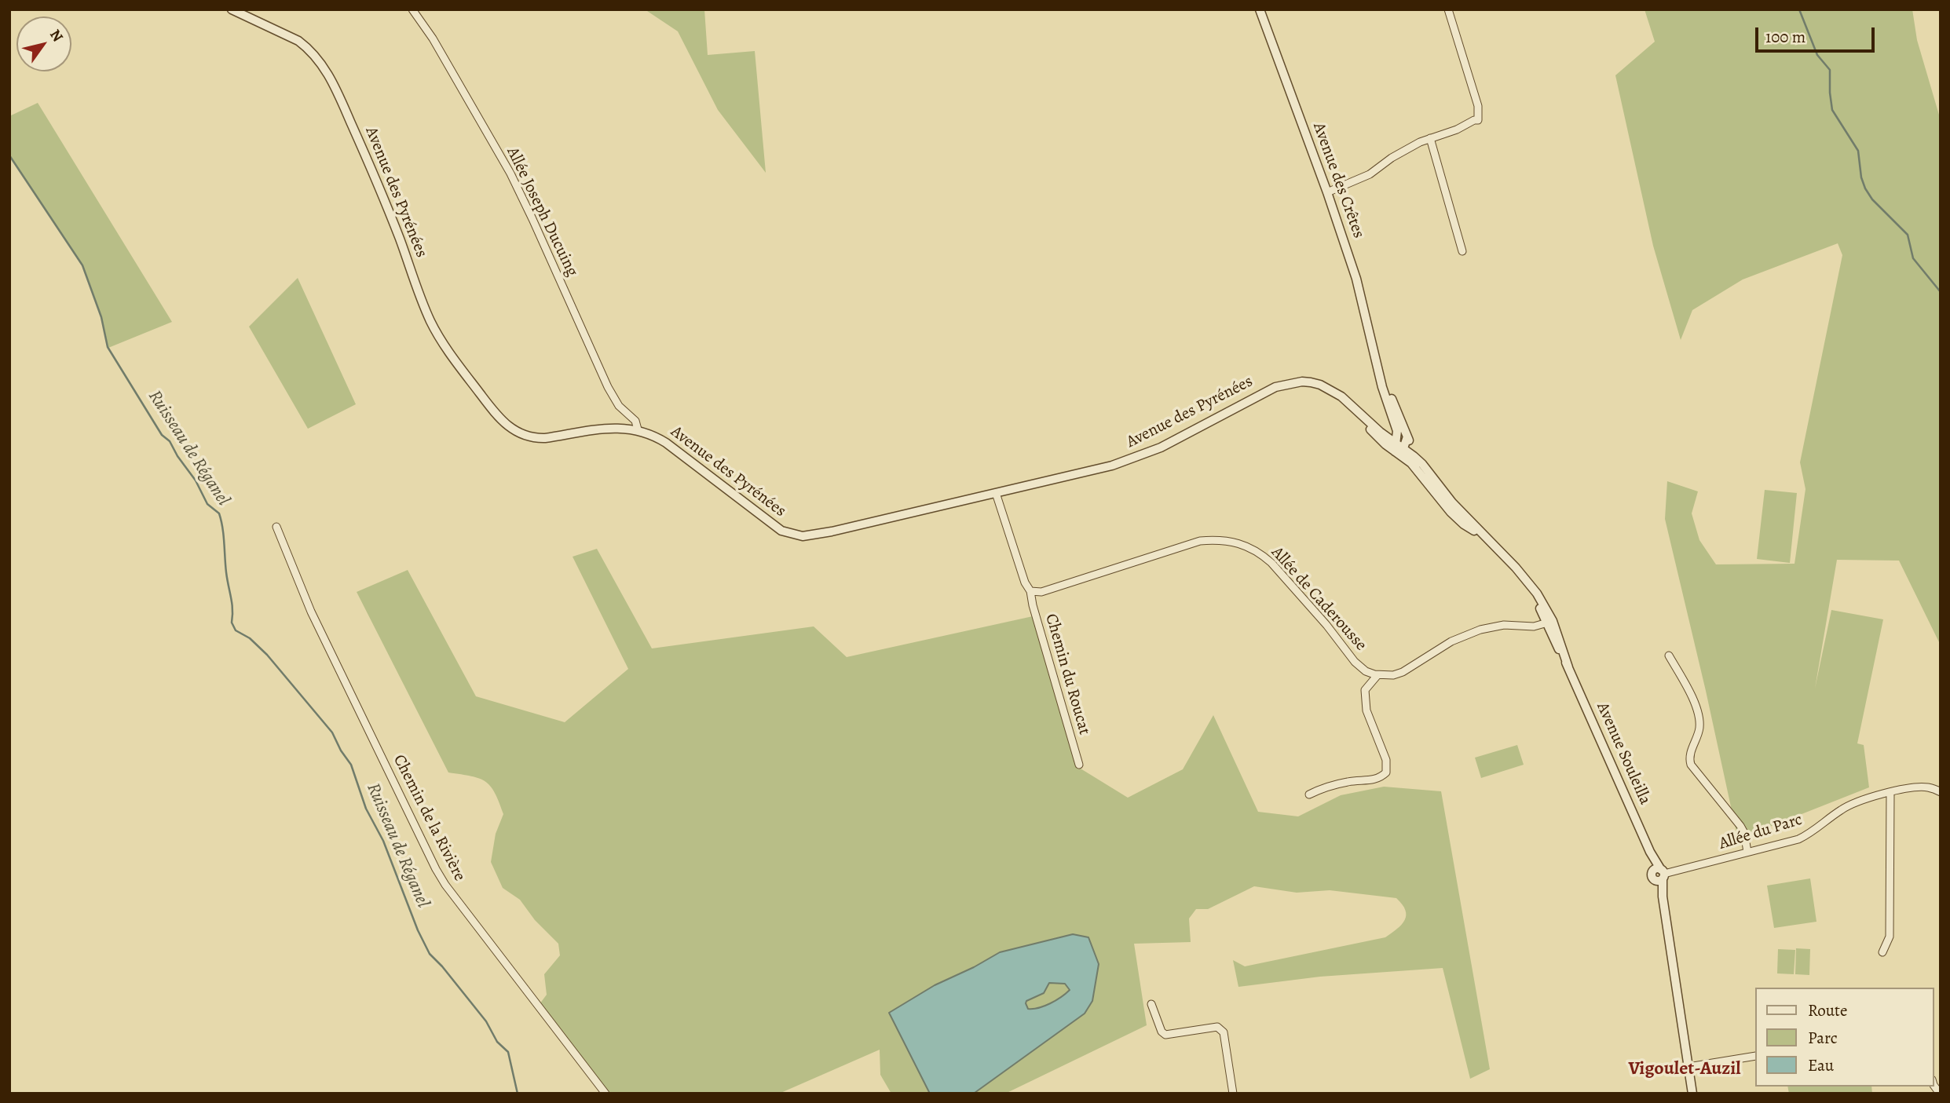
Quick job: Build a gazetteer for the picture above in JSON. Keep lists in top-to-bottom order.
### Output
{
  "streets": {
    "street": [
      "Avenue des Crêtes",
      "Avenue des Pyrénées",
      "Allée Joseph Ducuing",
      "Allée de Caderousse",
      "Chemin du Roucat",
      "Avenue Souleilla",
      "Chemin de la Rivière",
      "Allée du Parc"
    ]
  },
  "crossings": [
    ["Avenue des Crêtes", "Avenue des Pyrénées"],
    ["Avenue des Pyrénées", "Allée Joseph Ducuing"],
    ["Avenue des Pyrénées", "Avenue Souleilla"],
    ["Allée de Caderousse", "Chemin du Roucat"],
    ["Avenue Souleilla", "Allée du Parc"]
  ],
  "districts": ["Vigoulet-Auzil"],
  "water": ["Ruisseau de Réganel"],
  "legend": ["Route", "Parc", "Eau"],
  "scale_bar": "100 m",
  "north": "top right"
}
